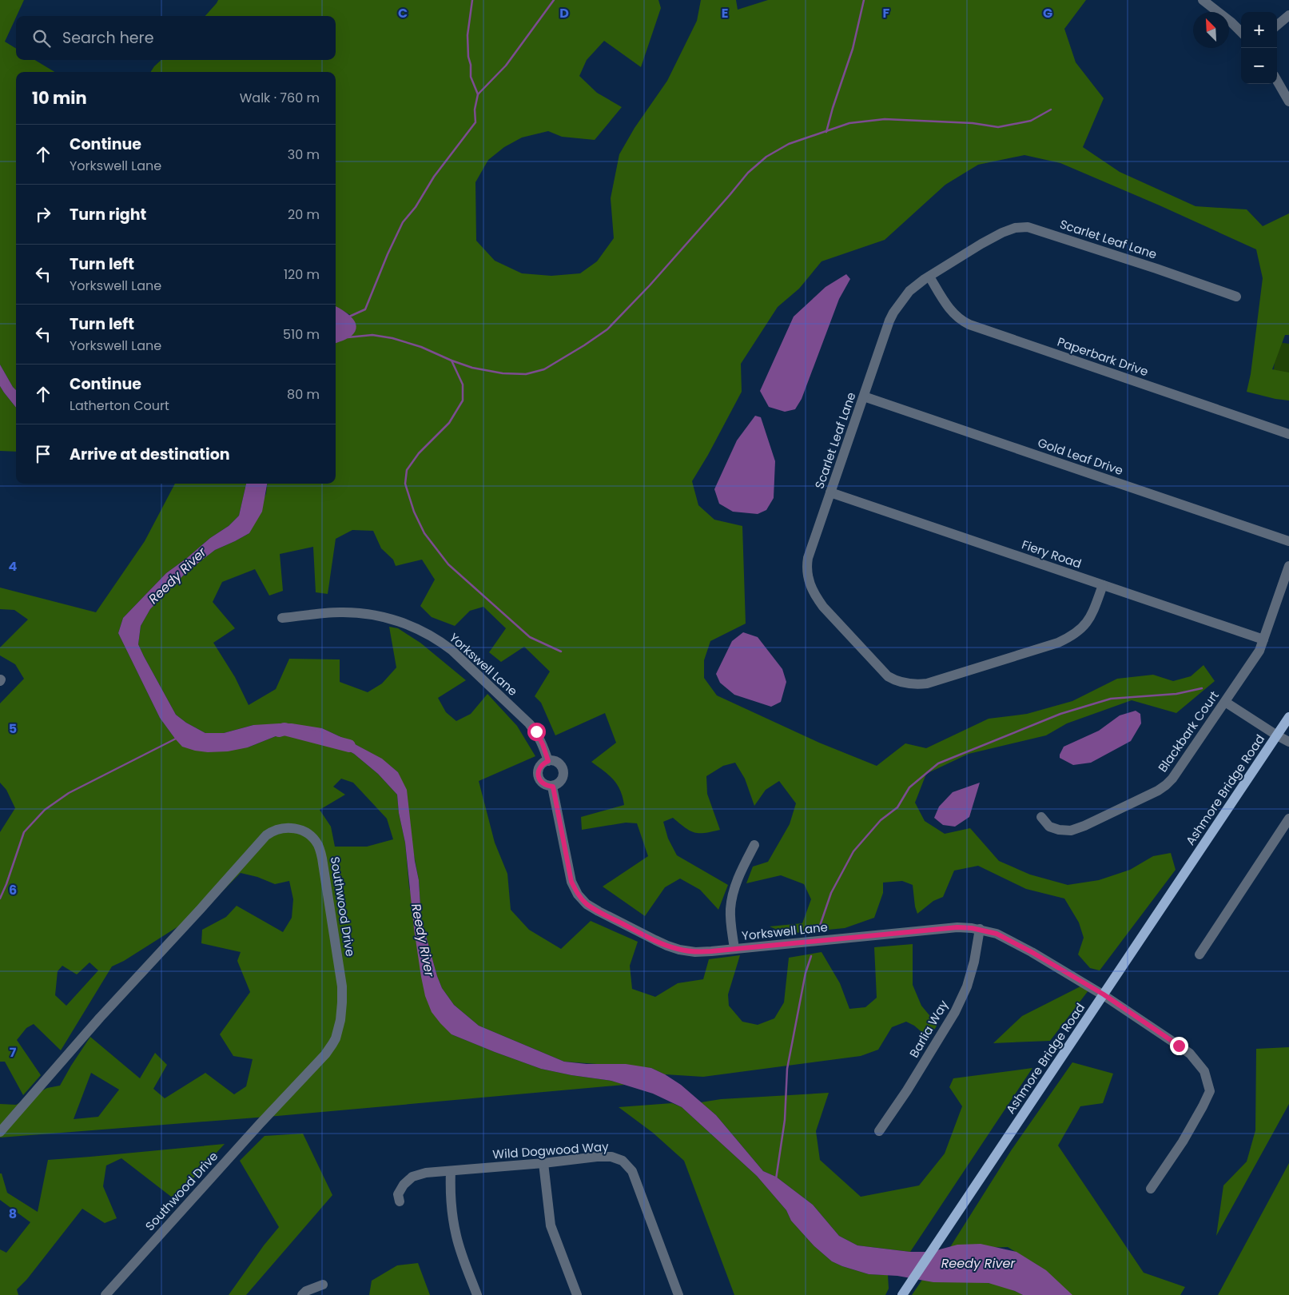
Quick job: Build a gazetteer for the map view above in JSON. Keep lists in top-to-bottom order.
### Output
{
  "streets": {
    "main road": ["Ashmore Bridge Road"],
    "street": [
      "Scarlet Leaf Lane",
      "Paperbark Drive",
      "Gold Leaf Drive",
      "Fiery Road",
      "Yorkswell Lane",
      "Blackbark Court",
      "Southwood Drive",
      "Barlia Way",
      "Wild Dogwood Way"
    ]
  },
  "crossings": [
    ["Scarlet Leaf Lane", "Paperbark Drive"],
    ["Scarlet Leaf Lane", "Gold Leaf Drive"],
    ["Scarlet Leaf Lane", "Fiery Road"],
    ["Fiery Road", "Blackbark Court"],
    ["Yorkswell Lane", "Ashmore Bridge Road"],
    ["Yorkswell Lane", "Barlia Way"]
  ],
  "water": ["Reedy River"],
  "north": "top left",
  "page": {
    "map_buttons": ["+", "−"],
    "search": "Search here",
    "heading": ["10 min", "Walk · 760 m"],
    "list": [
      ["Continue", "Yorkswell Lane", "30 m"],
      ["Turn right", "20 m"],
      ["Turn left", "Yorkswell Lane", "120 m"],
      ["Turn left", "Yorkswell Lane", "510 m"],
      ["Continue", "Latherton Court", "80 m"],
      "Arrive at destination"
    ]
  },
  "grid": {
    "columns": [
      "C",
      "D",
      "E",
      "F",
      "G"
    ],
    "rows": [
      "4",
      "5",
      "6",
      "7",
      "8"
    ]
  }
}
